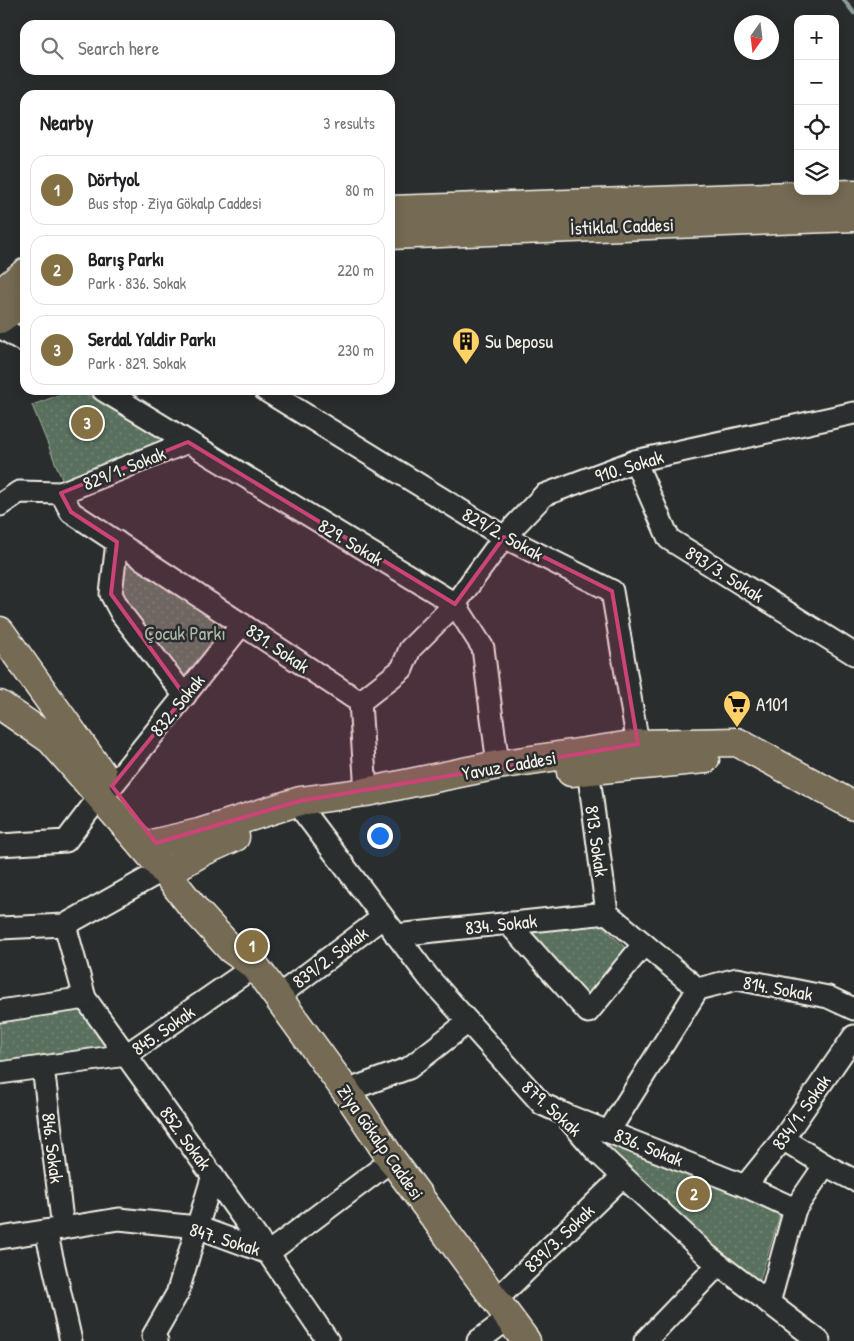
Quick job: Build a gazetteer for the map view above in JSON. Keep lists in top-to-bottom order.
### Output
{
  "streets": {
    "main road": ["İstiklal Caddesi", "Yavuz Caddesi", "Ziya Gökalp Caddesi"],
    "street": [
      "910. Sokak",
      "829/1. Sokak",
      "829/2. Sokak",
      "829. Sokak",
      "893/3. Sokak",
      "831. Sokak",
      "832. Sokak",
      "813. Sokak",
      "834. Sokak",
      "839/2. Sokak",
      "814. Sokak",
      "845. Sokak",
      "879. Sokak",
      "834/1. Sokak",
      "852. Sokak",
      "836. Sokak",
      "846. Sokak",
      "839/3. Sokak",
      "847. Sokak"
    ]
  },
  "crossings": [
    ["910. Sokak", "829/2. Sokak"],
    ["910. Sokak", "829. Sokak"],
    ["910. Sokak", "893/3. Sokak"],
    ["910. Sokak", "831. Sokak"],
    ["829/1. Sokak", "829. Sokak"],
    ["829/1. Sokak", "831. Sokak"],
    ["829/2. Sokak", "Yavuz Caddesi"],
    ["829. Sokak", "Yavuz Caddesi"],
    ["831. Sokak", "832. Sokak"],
    ["832. Sokak", "Ziya Gökalp Caddesi"],
    ["Yavuz Caddesi", "813. Sokak"],
    ["Yavuz Caddesi", "879. Sokak"],
    ["Yavuz Caddesi", "Ziya Gökalp Caddesi"],
    ["813. Sokak", "834. Sokak"],
    ["834. Sokak", "879. Sokak"],
    ["839/2. Sokak", "879. Sokak"],
    ["839/2. Sokak", "Ziya Gökalp Caddesi"],
    ["845. Sokak", "852. Sokak"],
    ["845. Sokak", "Ziya Gökalp Caddesi"],
    ["845. Sokak", "846. Sokak"],
    ["879. Sokak", "836. Sokak"],
    ["879. Sokak", "839/3. Sokak"],
    ["834/1. Sokak", "836. Sokak"],
    ["852. Sokak", "847. Sokak"],
    ["Ziya Gökalp Caddesi", "839/3. Sokak"],
    ["Ziya Gökalp Caddesi", "847. Sokak"],
    ["846. Sokak", "847. Sokak"]
  ],
  "parks": ["Çocuk Parkı"],
  "places": {
    "building": ["Su Deposu"],
    "supermarket": ["A101"]
  },
  "north": "bottom",
  "page": {
    "map_buttons": ["+", "−"],
    "search": "Search here",
    "heading": ["Nearby", "3 results"],
    "list": [
      {
        "mark": "1",
        "name": "Dörtyol",
        "note": "Bus stop · Ziya Gökalp Caddesi",
        "value": "80 m"
      },
      {
        "mark": "2",
        "name": "Barış Parkı",
        "note": "Park · 836. Sokak",
        "value": "220 m"
      },
      {
        "mark": "3",
        "name": "Serdal Yaldir Parkı",
        "note": "Park · 829. Sokak",
        "value": "230 m"
      }
    ],
    "pins": ["3", "1", "2"]
  }
}
